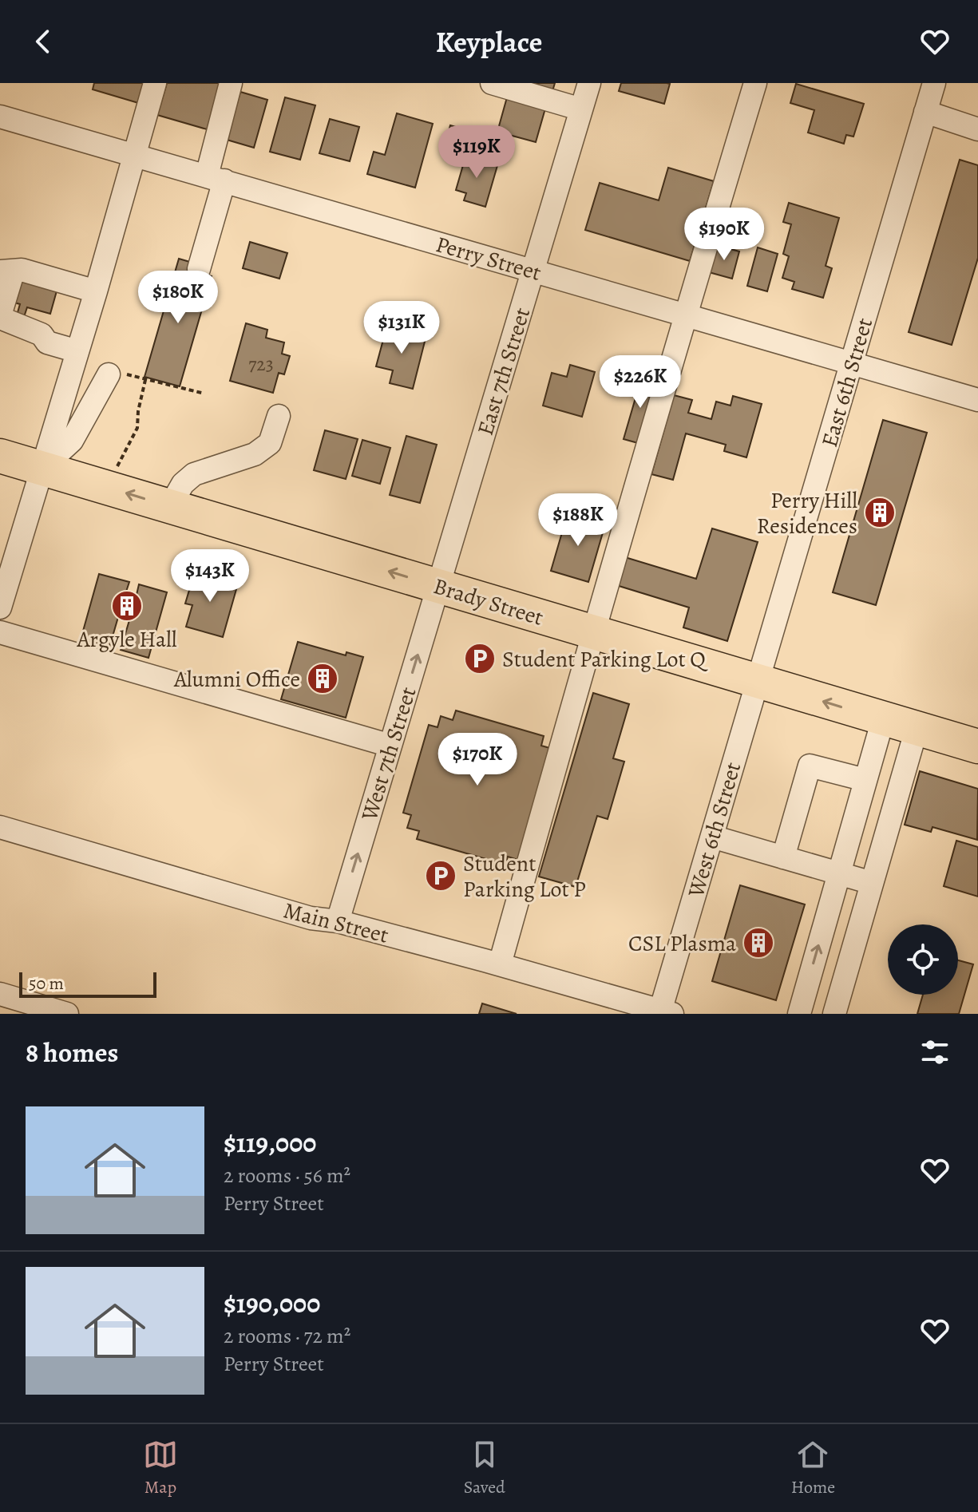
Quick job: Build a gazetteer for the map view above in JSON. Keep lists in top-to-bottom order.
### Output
{
  "streets": {
    "highway": ["Brady Street"],
    "street": [
      "Perry Street",
      "East 7th Street",
      "East 6th Street",
      "West 7th Street",
      "West 6th Street",
      "Main Street"
    ]
  },
  "crossings": [
    ["Perry Street", "East 7th Street"],
    ["Perry Street", "East 6th Street"],
    ["East 7th Street", "Brady Street"],
    ["East 7th Street", "West 7th Street"],
    ["East 6th Street", "Brady Street"],
    ["East 6th Street", "West 6th Street"],
    ["Brady Street", "West 7th Street"],
    ["Brady Street", "West 6th Street"],
    ["West 7th Street", "Main Street"],
    ["West 6th Street", "Main Street"]
  ],
  "one_way": ["Brady Street"],
  "places": {
    "building": [
      "Perry Hill Residences",
      "Argyle Hall",
      "Alumni Office",
      "CSL Plasma"
    ],
    "parking": ["Student Parking Lot Q", "Student Parking Lot P"]
  },
  "house_numbers": ["723"],
  "scale_bar": "50 m",
  "page": {
    "header": "Keyplace",
    "price": [
      "$119K",
      "$190K",
      "$180K",
      "$131K",
      "$226K",
      "$188K",
      "$143K",
      "$170K"
    ],
    "scale": "50 m",
    "heading": "8 homes",
    "list": [
      {
        "name": "$119,000",
        "note": "2 rooms · 56 m² · Perry Street"
      },
      {
        "name": "$190,000",
        "note": "2 rooms · 72 m² · Perry Street"
      }
    ],
    "tabs": ["Map", "Saved", "Home"]
  }
}
